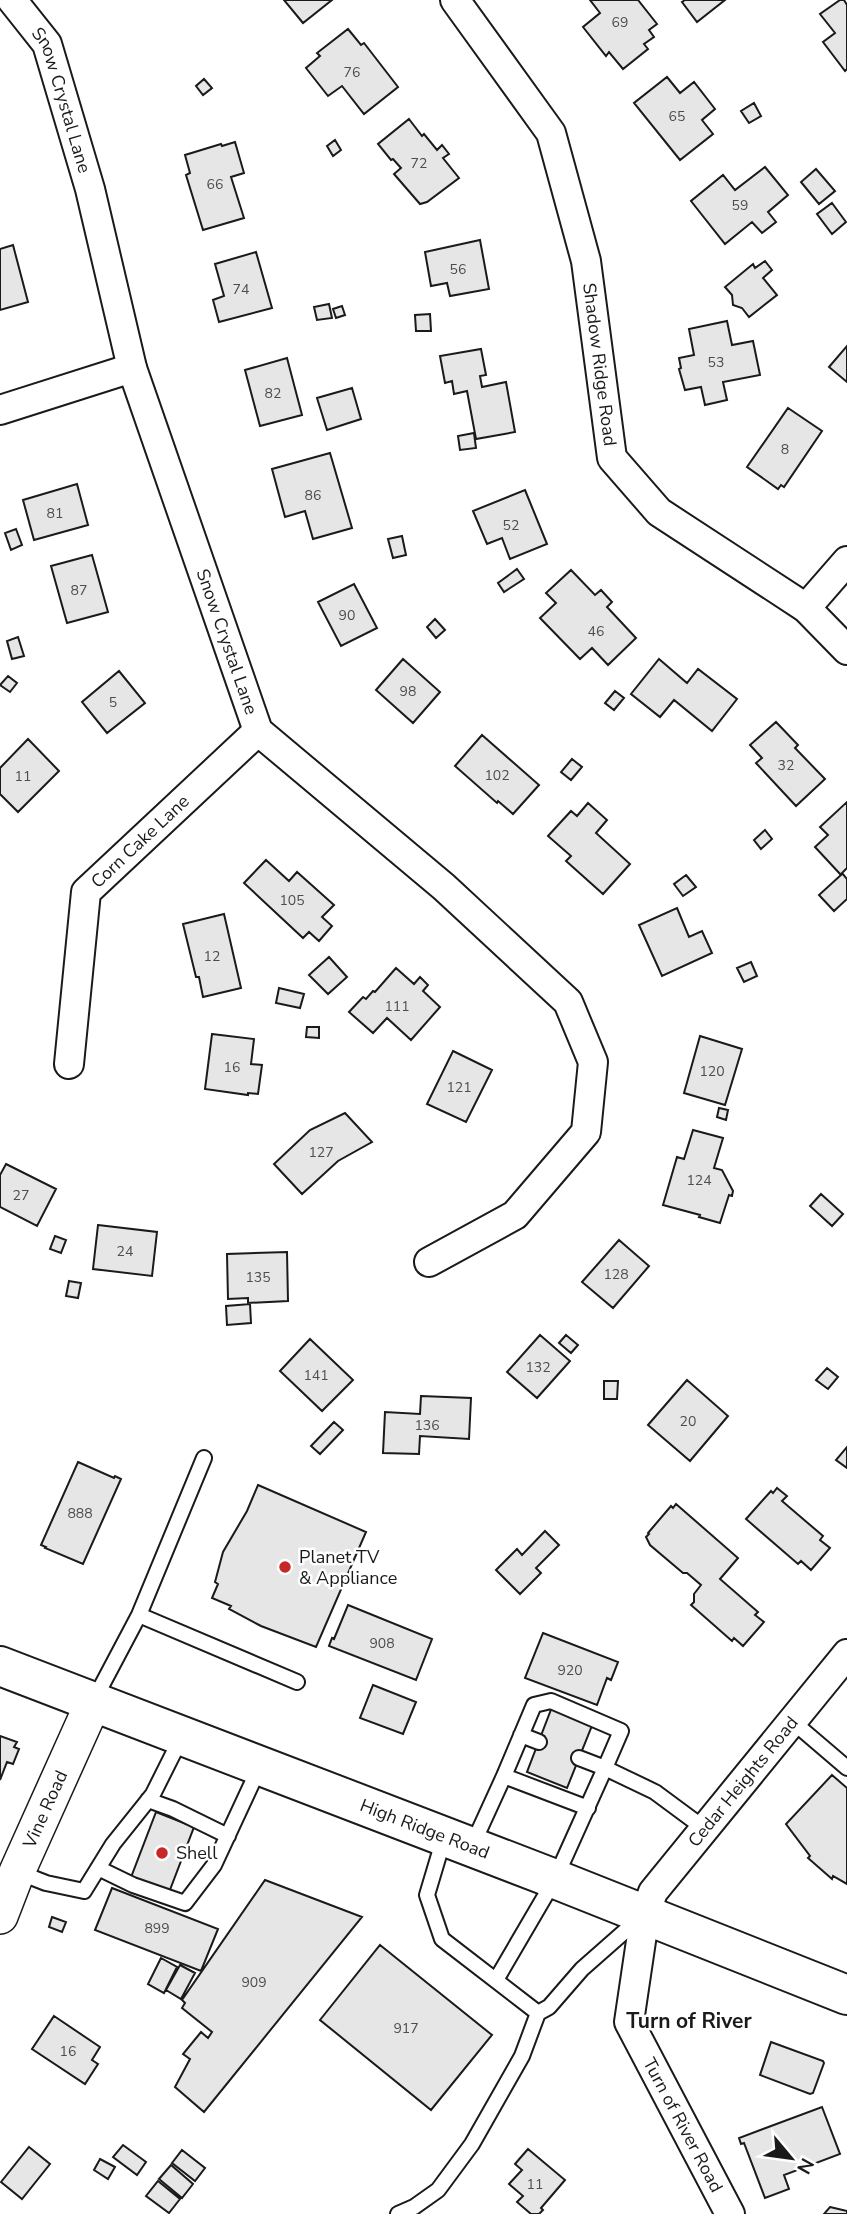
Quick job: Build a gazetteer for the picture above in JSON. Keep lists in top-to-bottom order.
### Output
{
  "streets": {
    "main road": ["High Ridge Road"],
    "street": [
      "Snow Crystal Lane",
      "Shadow Ridge Road",
      "Corn Cake Lane",
      "Cedar Heights Road",
      "Vine Road",
      "Turn of River Road"
    ]
  },
  "crossings": [
    ["Snow Crystal Lane", "Corn Cake Lane"],
    ["Cedar Heights Road", "High Ridge Road"],
    ["Cedar Heights Road", "Turn of River Road"],
    ["Vine Road", "High Ridge Road"],
    ["High Ridge Road", "Turn of River Road"]
  ],
  "districts": ["Turn of River"],
  "places": ["Planet TV & Appliance", "Shell"],
  "house_numbers": [
    "69",
    "76",
    "65",
    "72",
    "66",
    "59",
    "56",
    "74",
    "53",
    "82",
    "8",
    "86",
    "81",
    "52",
    "87",
    "90",
    "46",
    "98",
    "5",
    "32",
    "102",
    "11",
    "105",
    "12",
    "111",
    "16",
    "120",
    "121",
    "127",
    "124",
    "27",
    "24",
    "128",
    "135",
    "132",
    "141",
    "20",
    "136",
    "888",
    "908",
    "920",
    "899",
    "909",
    "917",
    "16",
    "11"
  ],
  "north": "bottom right"
}
